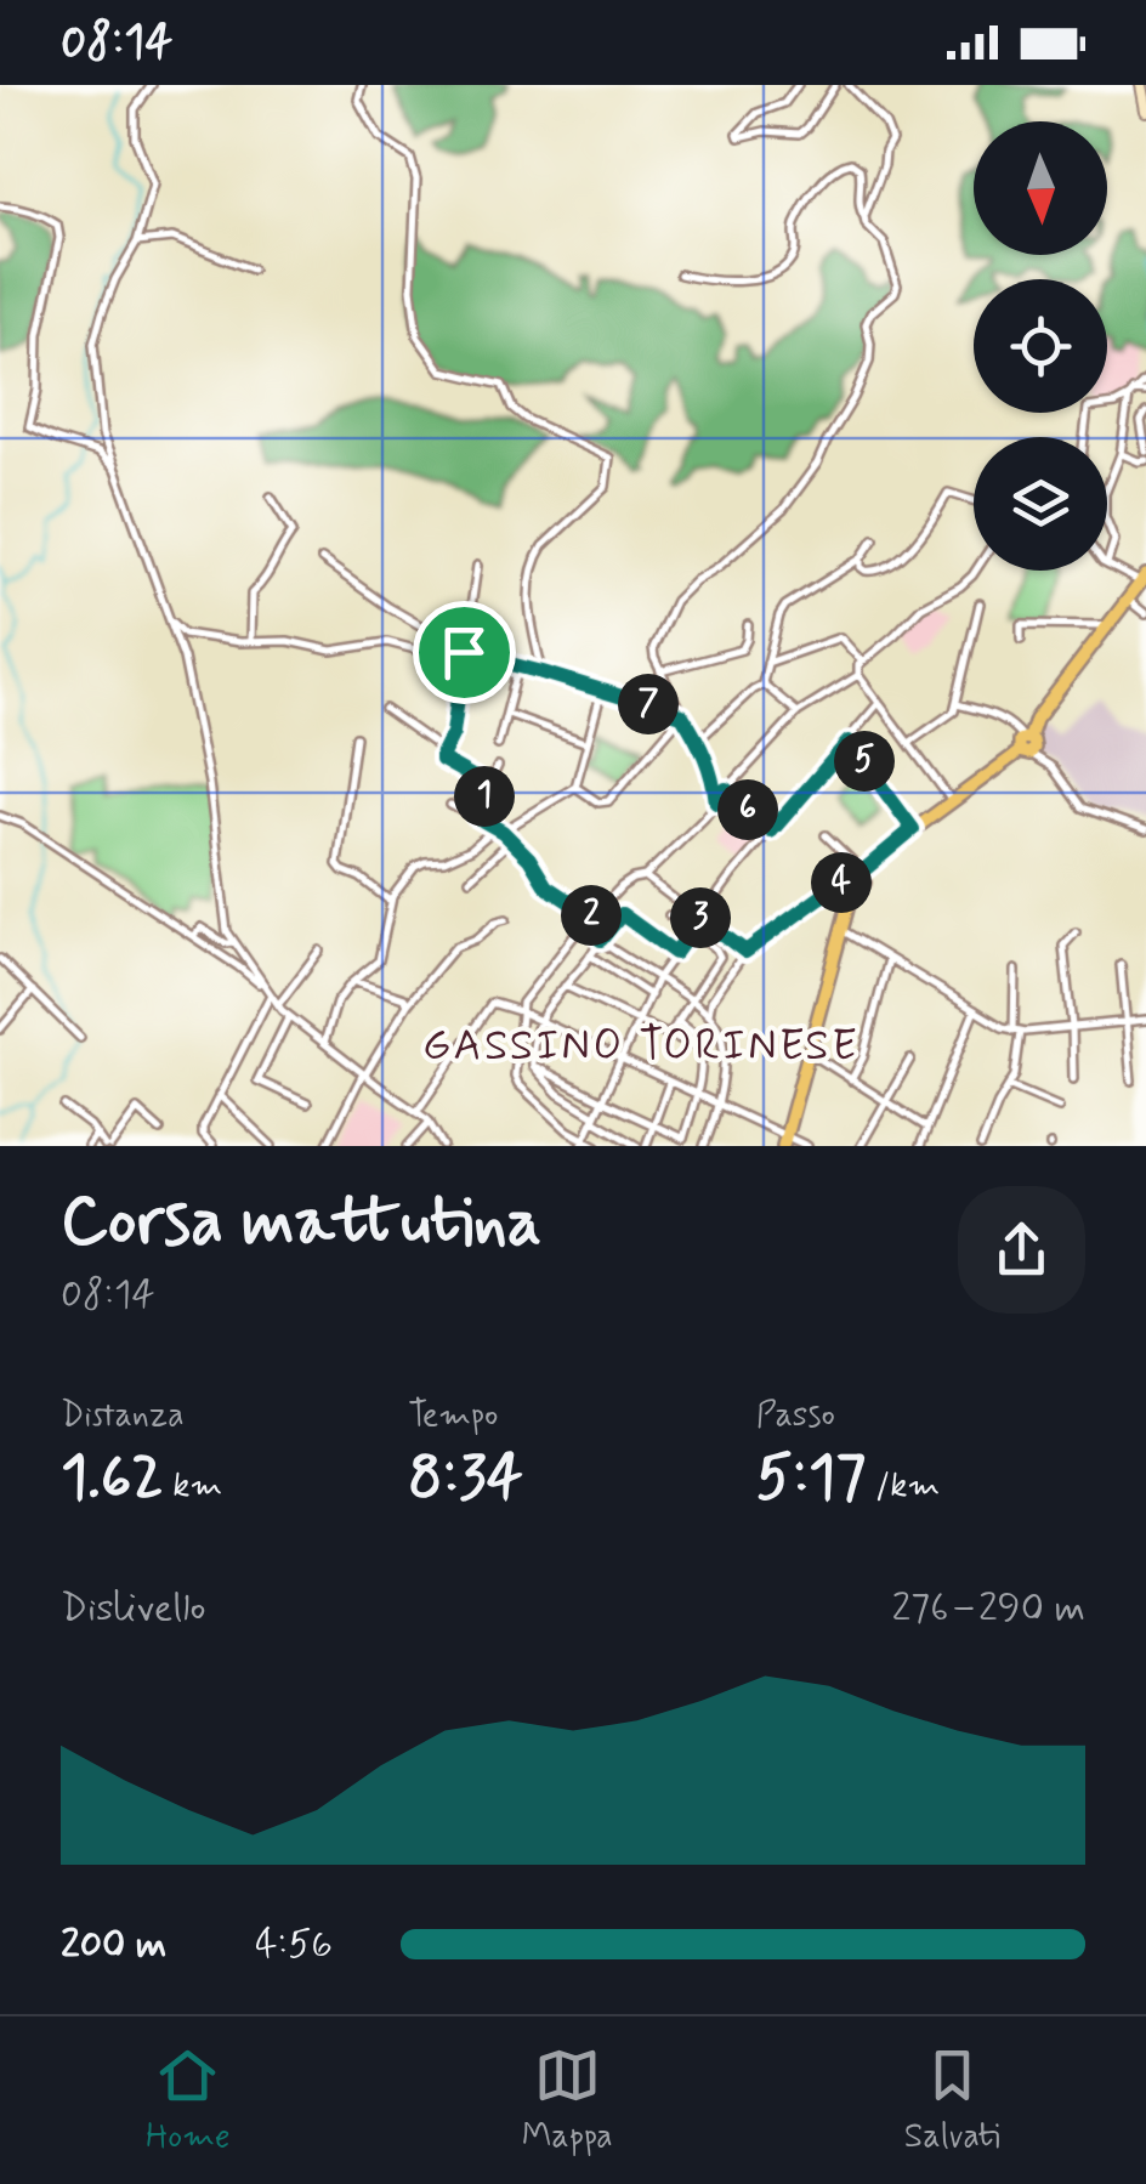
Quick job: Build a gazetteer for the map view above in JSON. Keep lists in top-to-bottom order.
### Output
{
  "districts": ["GASSINO TORINESE"],
  "north": "bottom",
  "page": {
    "status": "08:14",
    "pins": [
      "7",
      "5",
      "1",
      "6",
      "4",
      "2",
      "3"
    ],
    "heading": ["Corsa mattutina", "08:14"],
    "stats": [
      ["Distanza", "1.62 km"],
      ["Tempo", "8:34"],
      ["Passo", "5:17 /km"]
    ],
    "chart": ["Dislivello", "276–290 m"],
    "list": [
      {
        "name": "200 m",
        "note": "4:56"
      }
    ],
    "tabs": ["Home", "Mappa", "Salvati"]
  }
}
